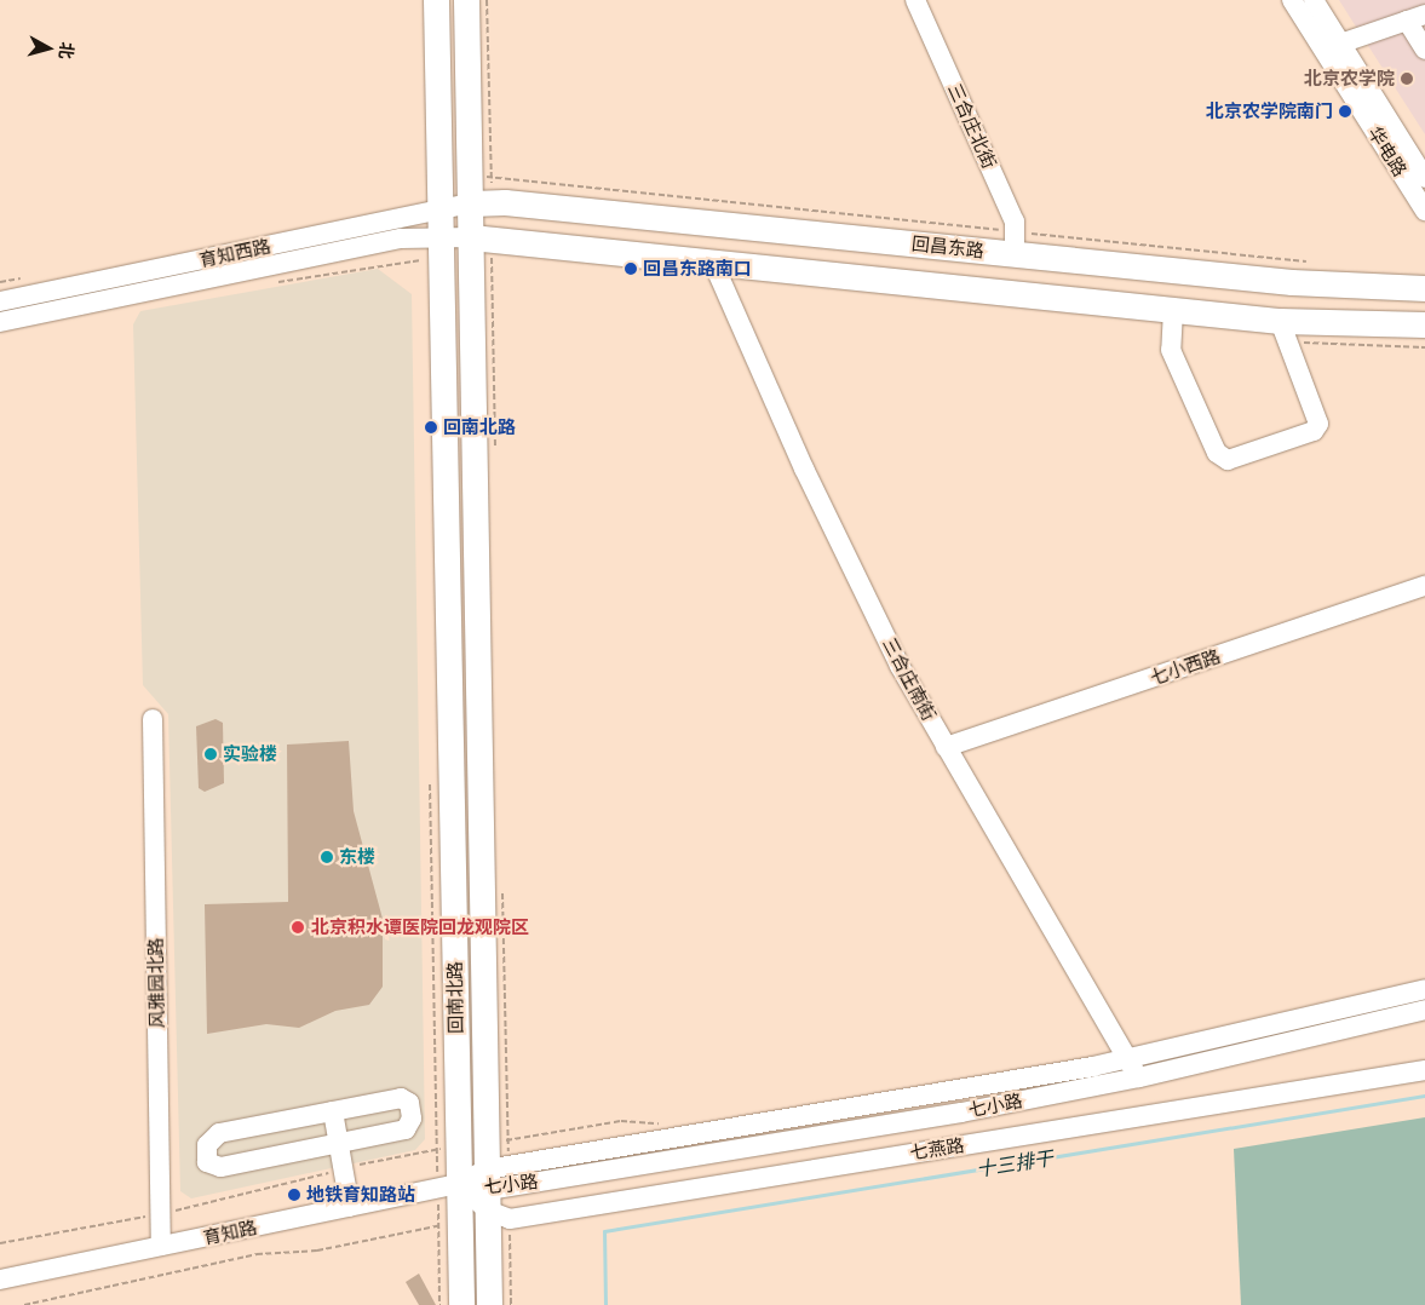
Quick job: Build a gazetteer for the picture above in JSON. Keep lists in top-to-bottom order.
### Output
{
  "streets": {
    "main road": ["回昌东路", "回南北路"],
    "street": [
      "三合庄北街",
      "华电路",
      "育知西路",
      "七小西路",
      "三合庄南街",
      "风雅园北路",
      "七小路",
      "七燕路",
      "育知路"
    ]
  },
  "crossings": [
    ["三合庄北街", "回昌东路"],
    ["回昌东路", "育知西路"],
    ["回昌东路", "回南北路"],
    ["育知西路", "回南北路"],
    ["七小西路", "三合庄南街"],
    ["三合庄南街", "七小路"],
    ["风雅园北路", "育知路"],
    ["回南北路", "七小路"],
    ["回南北路", "七燕路"],
    ["回南北路", "育知路"],
    ["七小路", "七燕路"],
    ["七小路", "育知路"],
    ["七燕路", "育知路"]
  ],
  "water": ["十三排干"],
  "places": [
    "北京农学院",
    "北京农学院南门",
    "回昌东路南口",
    "回南北路",
    "实验楼",
    "东楼",
    "北京积水谭医院回龙观院区",
    "地铁育知路站"
  ],
  "north": "right"
}
